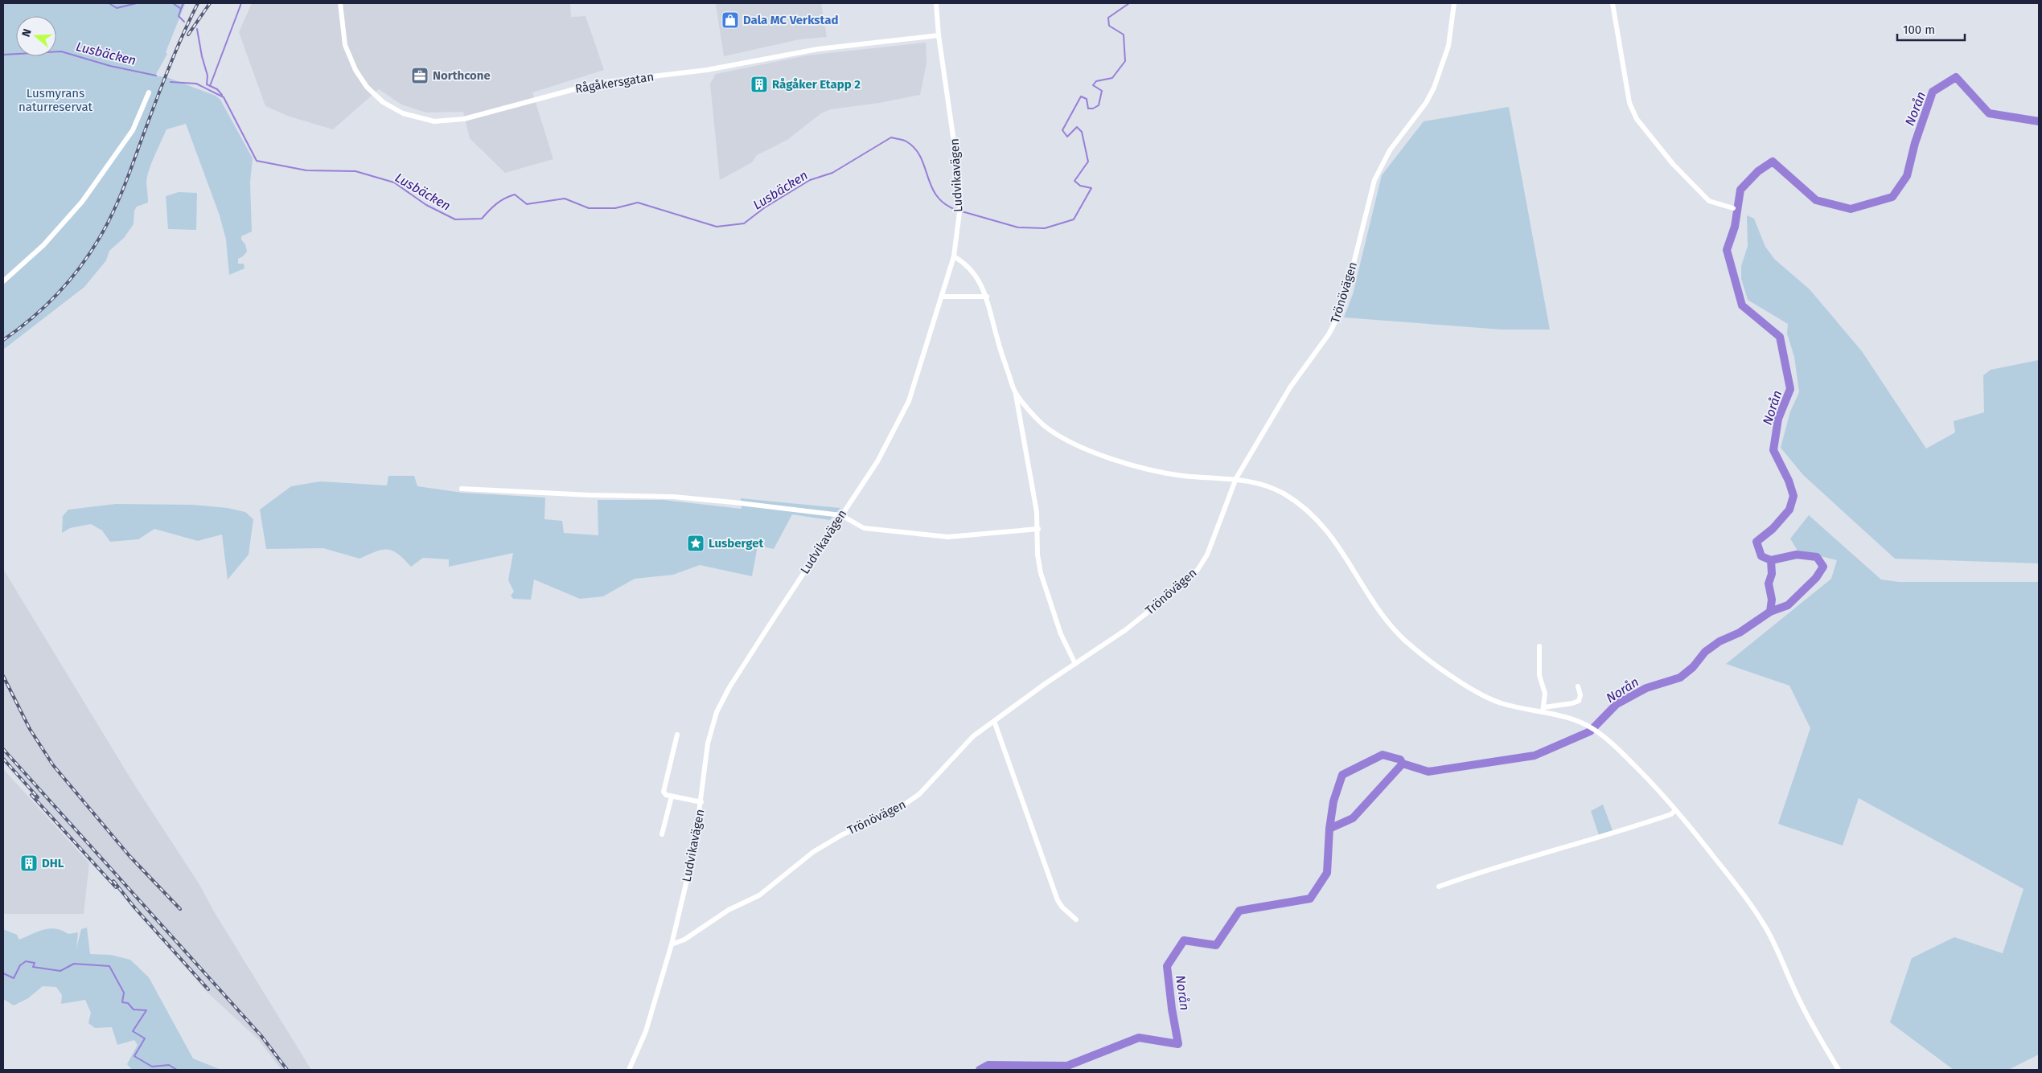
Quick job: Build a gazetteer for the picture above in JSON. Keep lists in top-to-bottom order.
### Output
{
  "streets": {
    "street": ["Rågåkersgatan", "Ludvikavägen", "Trönövägen"]
  },
  "crossings": [
    ["Rågåkersgatan", "Ludvikavägen"],
    ["Ludvikavägen", "Trönövägen"]
  ],
  "water": ["Lusbäcken", "Norån"],
  "parks": ["Lusmyrans naturreservat"],
  "places": {
    "shop": ["Dala MC Verkstad"],
    "office": ["Northcone"],
    "building": ["Rågåker Etapp 2", "DHL"],
    "place": ["Lusberget"]
  },
  "scale_bar": "100 m",
  "north": "left"
}
